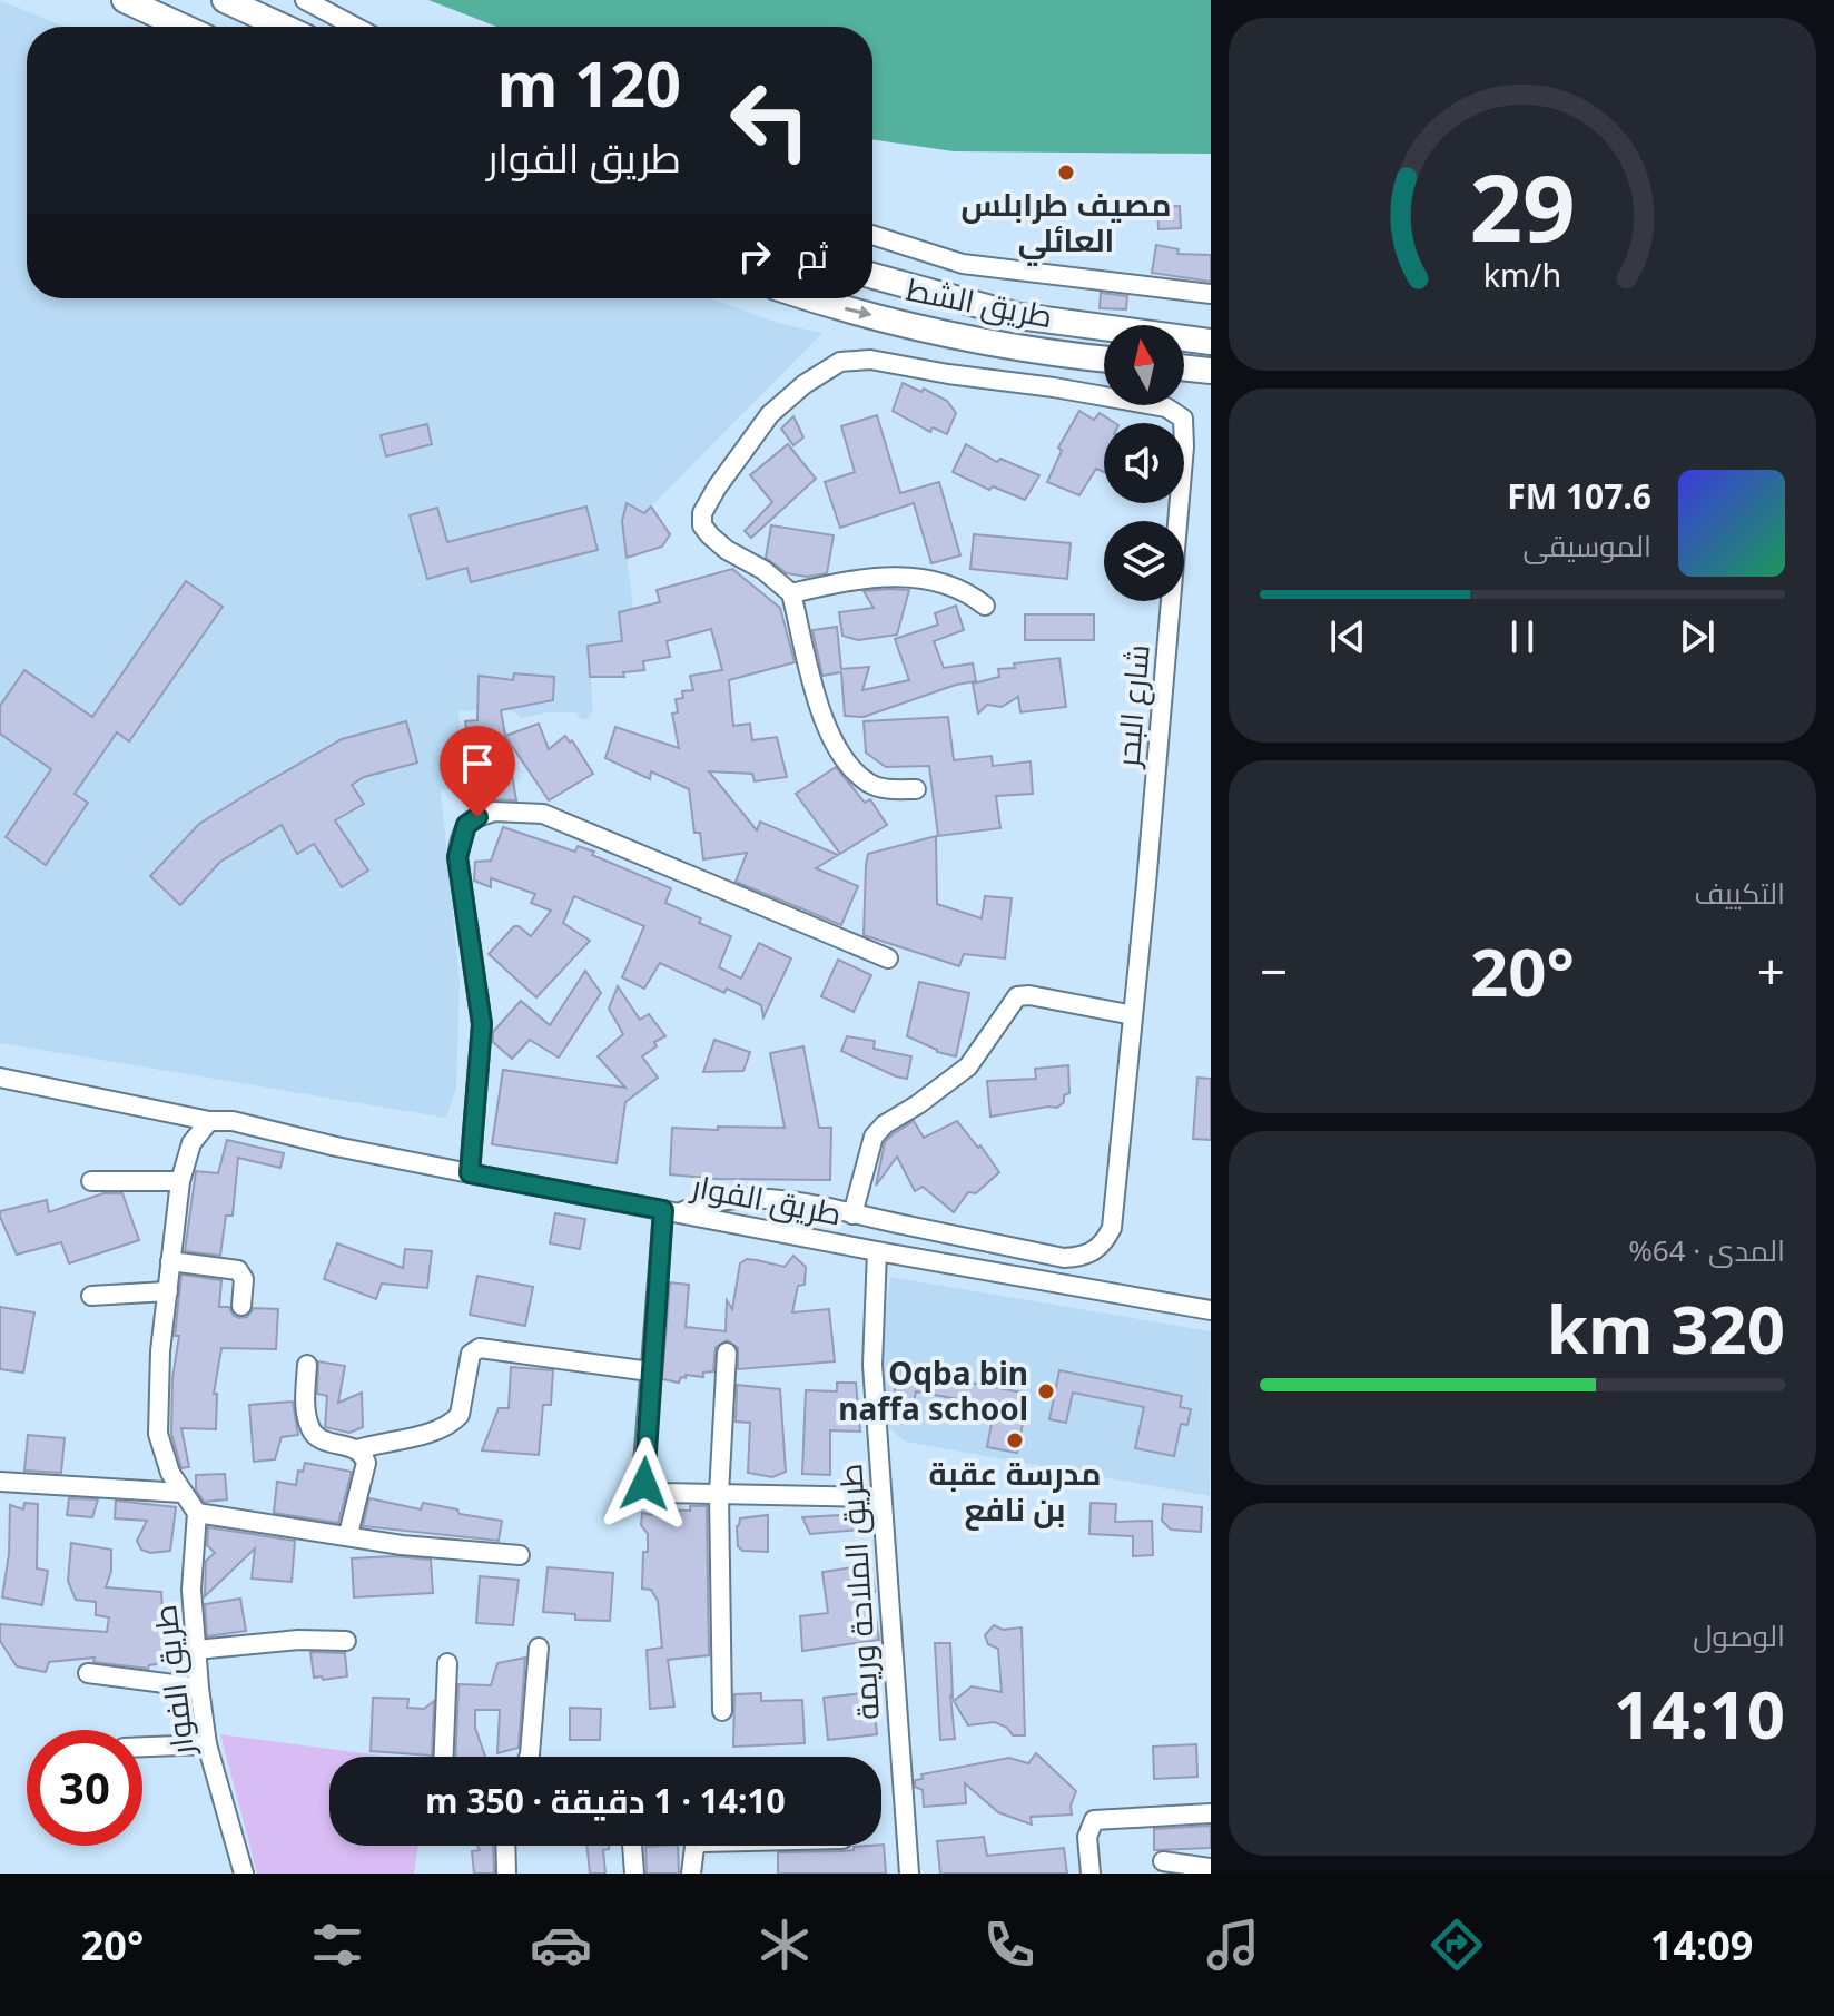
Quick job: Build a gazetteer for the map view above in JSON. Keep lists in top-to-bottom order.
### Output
{
  "streets": {
    "highway": ["طريق الشط"],
    "street": ["شارع البحر", "طريق الفوار", "طريق الملاحة وريمة"]
  },
  "crossings": [
    ["شارع البحر", "طريق الفوار"],
    ["طريق الفوار", "طريق الملاحة وريمة"]
  ],
  "places": ["مصيف طرابلس العائلي", "Oqba bin naffa school", "مدرسة عقبة بن نافع"],
  "north": "top",
  "page": {
    "turn": ["120 m", "طريق الفوار"],
    "then": "ثم",
    "song": ["107.6 FM", "الموسيقى"],
    "tile": [
      "التكييف",
      ["المدى · 64%", "320 km"],
      ["الوصول", "14:10"]
    ],
    "heat": ["−", "20°", "+"],
    "limit": "30",
    "trip": "14:10 · 1 دقيقة · 350 m",
    "tabs": ["14:09", "20°"],
    "gauge": ["29", "km/h"]
  }
}
